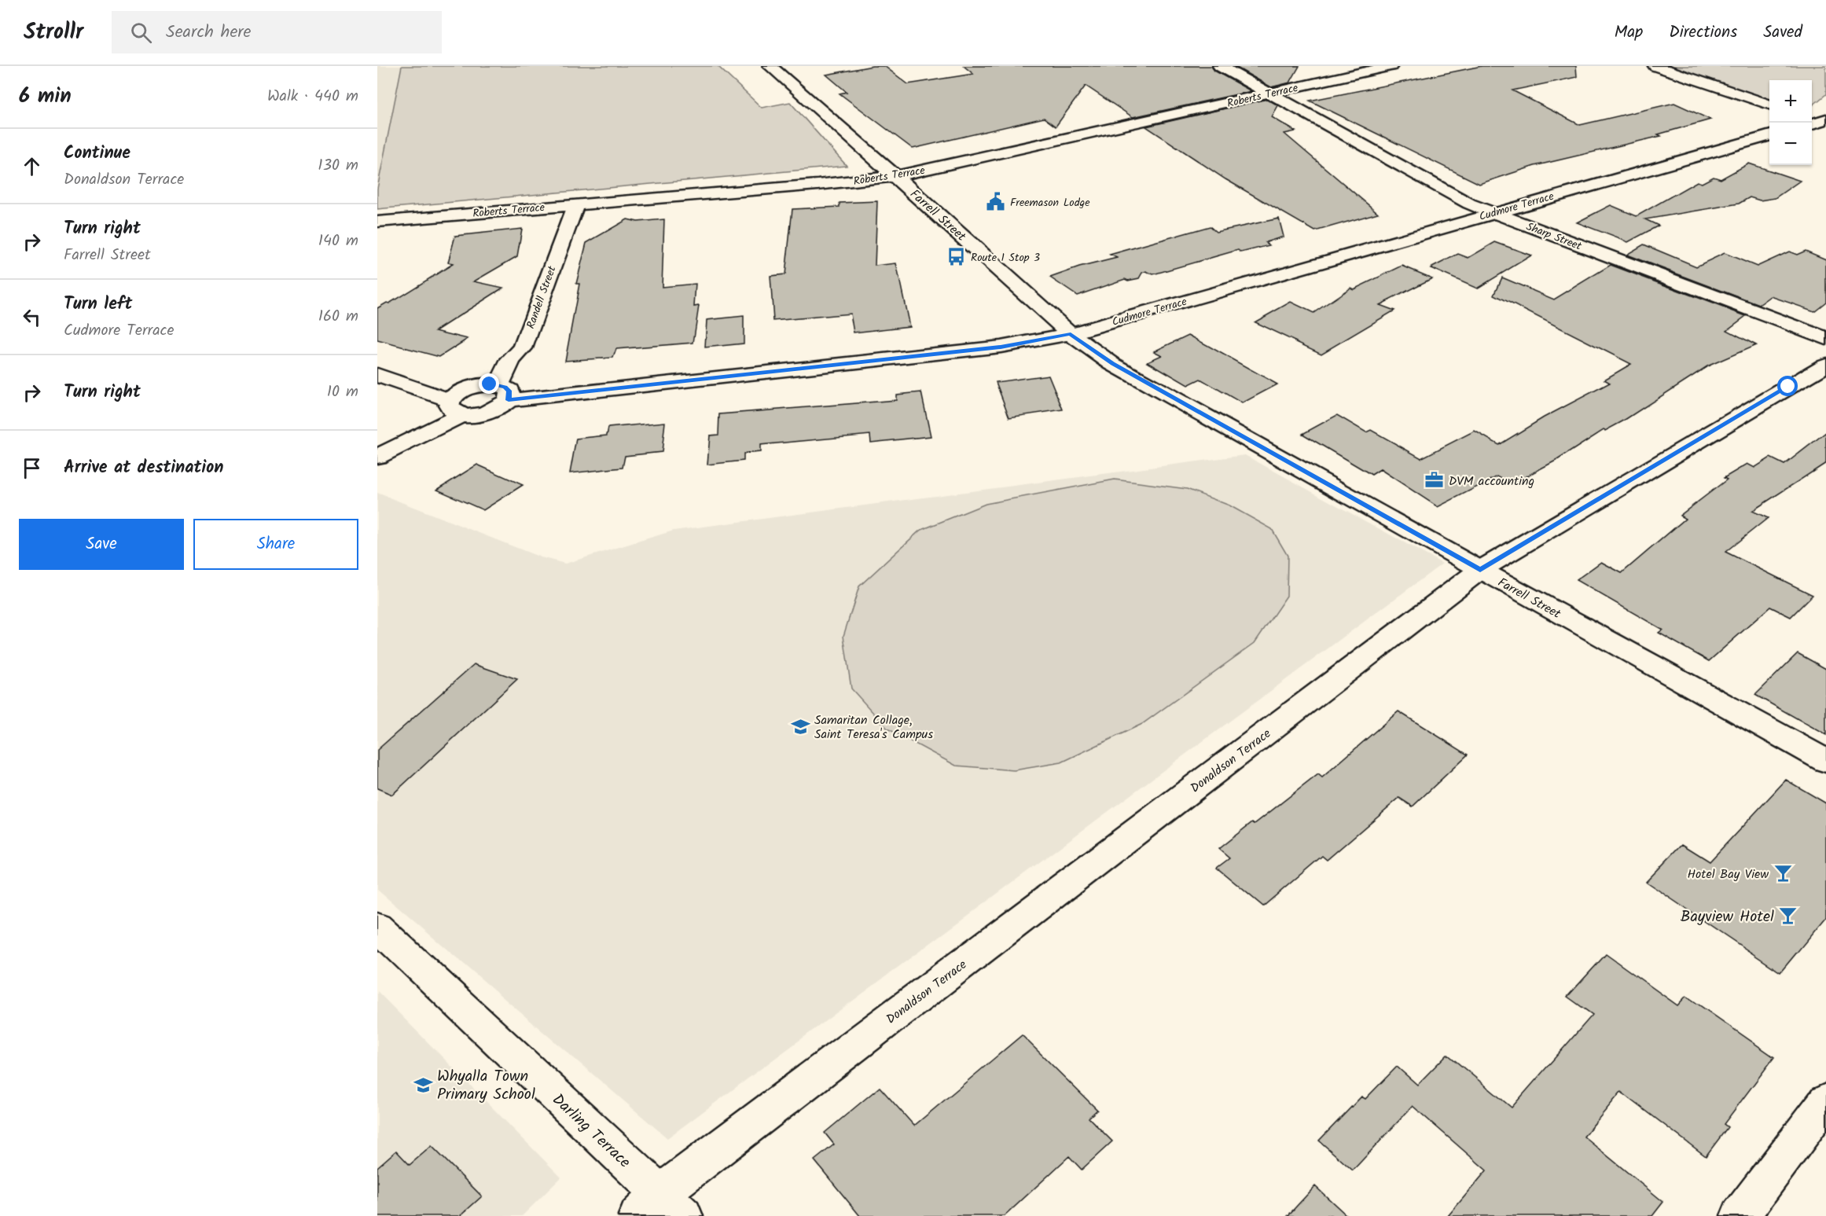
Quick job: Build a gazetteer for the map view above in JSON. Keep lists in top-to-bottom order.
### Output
{
  "streets": {
    "street": [
      "Roberts Terrace",
      "Cudmore Terrace",
      "Farrell Street",
      "Sharp Street",
      "Randell Street",
      "Donaldson Terrace",
      "Darling Terrace"
    ]
  },
  "crossings": [
    ["Roberts Terrace", "Farrell Street"],
    ["Roberts Terrace", "Sharp Street"],
    ["Roberts Terrace", "Randell Street"],
    ["Cudmore Terrace", "Farrell Street"],
    ["Cudmore Terrace", "Sharp Street"],
    ["Cudmore Terrace", "Randell Street"],
    ["Farrell Street", "Donaldson Terrace"],
    ["Donaldson Terrace", "Darling Terrace"]
  ],
  "places": {
    "public building": ["Freemason Lodge"],
    "bus stop": ["Route 1 Stop 3"],
    "office": ["DVM accounting"],
    "school or university": ["Samaritan Collage, Saint Teresa's Campus", "Whyalla Town Primary School"],
    "bar": ["Hotel Bay View", "Bayview Hotel"]
  },
  "page": {
    "header": "Strollr",
    "search": "Search here",
    "nav": ["Map", "Directions", "Saved"],
    "heading": ["6 min", "Walk · 440 m"],
    "map_buttons": ["+", "−"],
    "list": [
      ["Continue", "Donaldson Terrace", "130 m"],
      ["Turn right", "Farrell Street", "140 m"],
      ["Turn left", "Cudmore Terrace", "160 m"],
      ["Turn right", "10 m"],
      "Arrive at destination"
    ],
    "buttons": ["Save", "Share"]
  }
}
